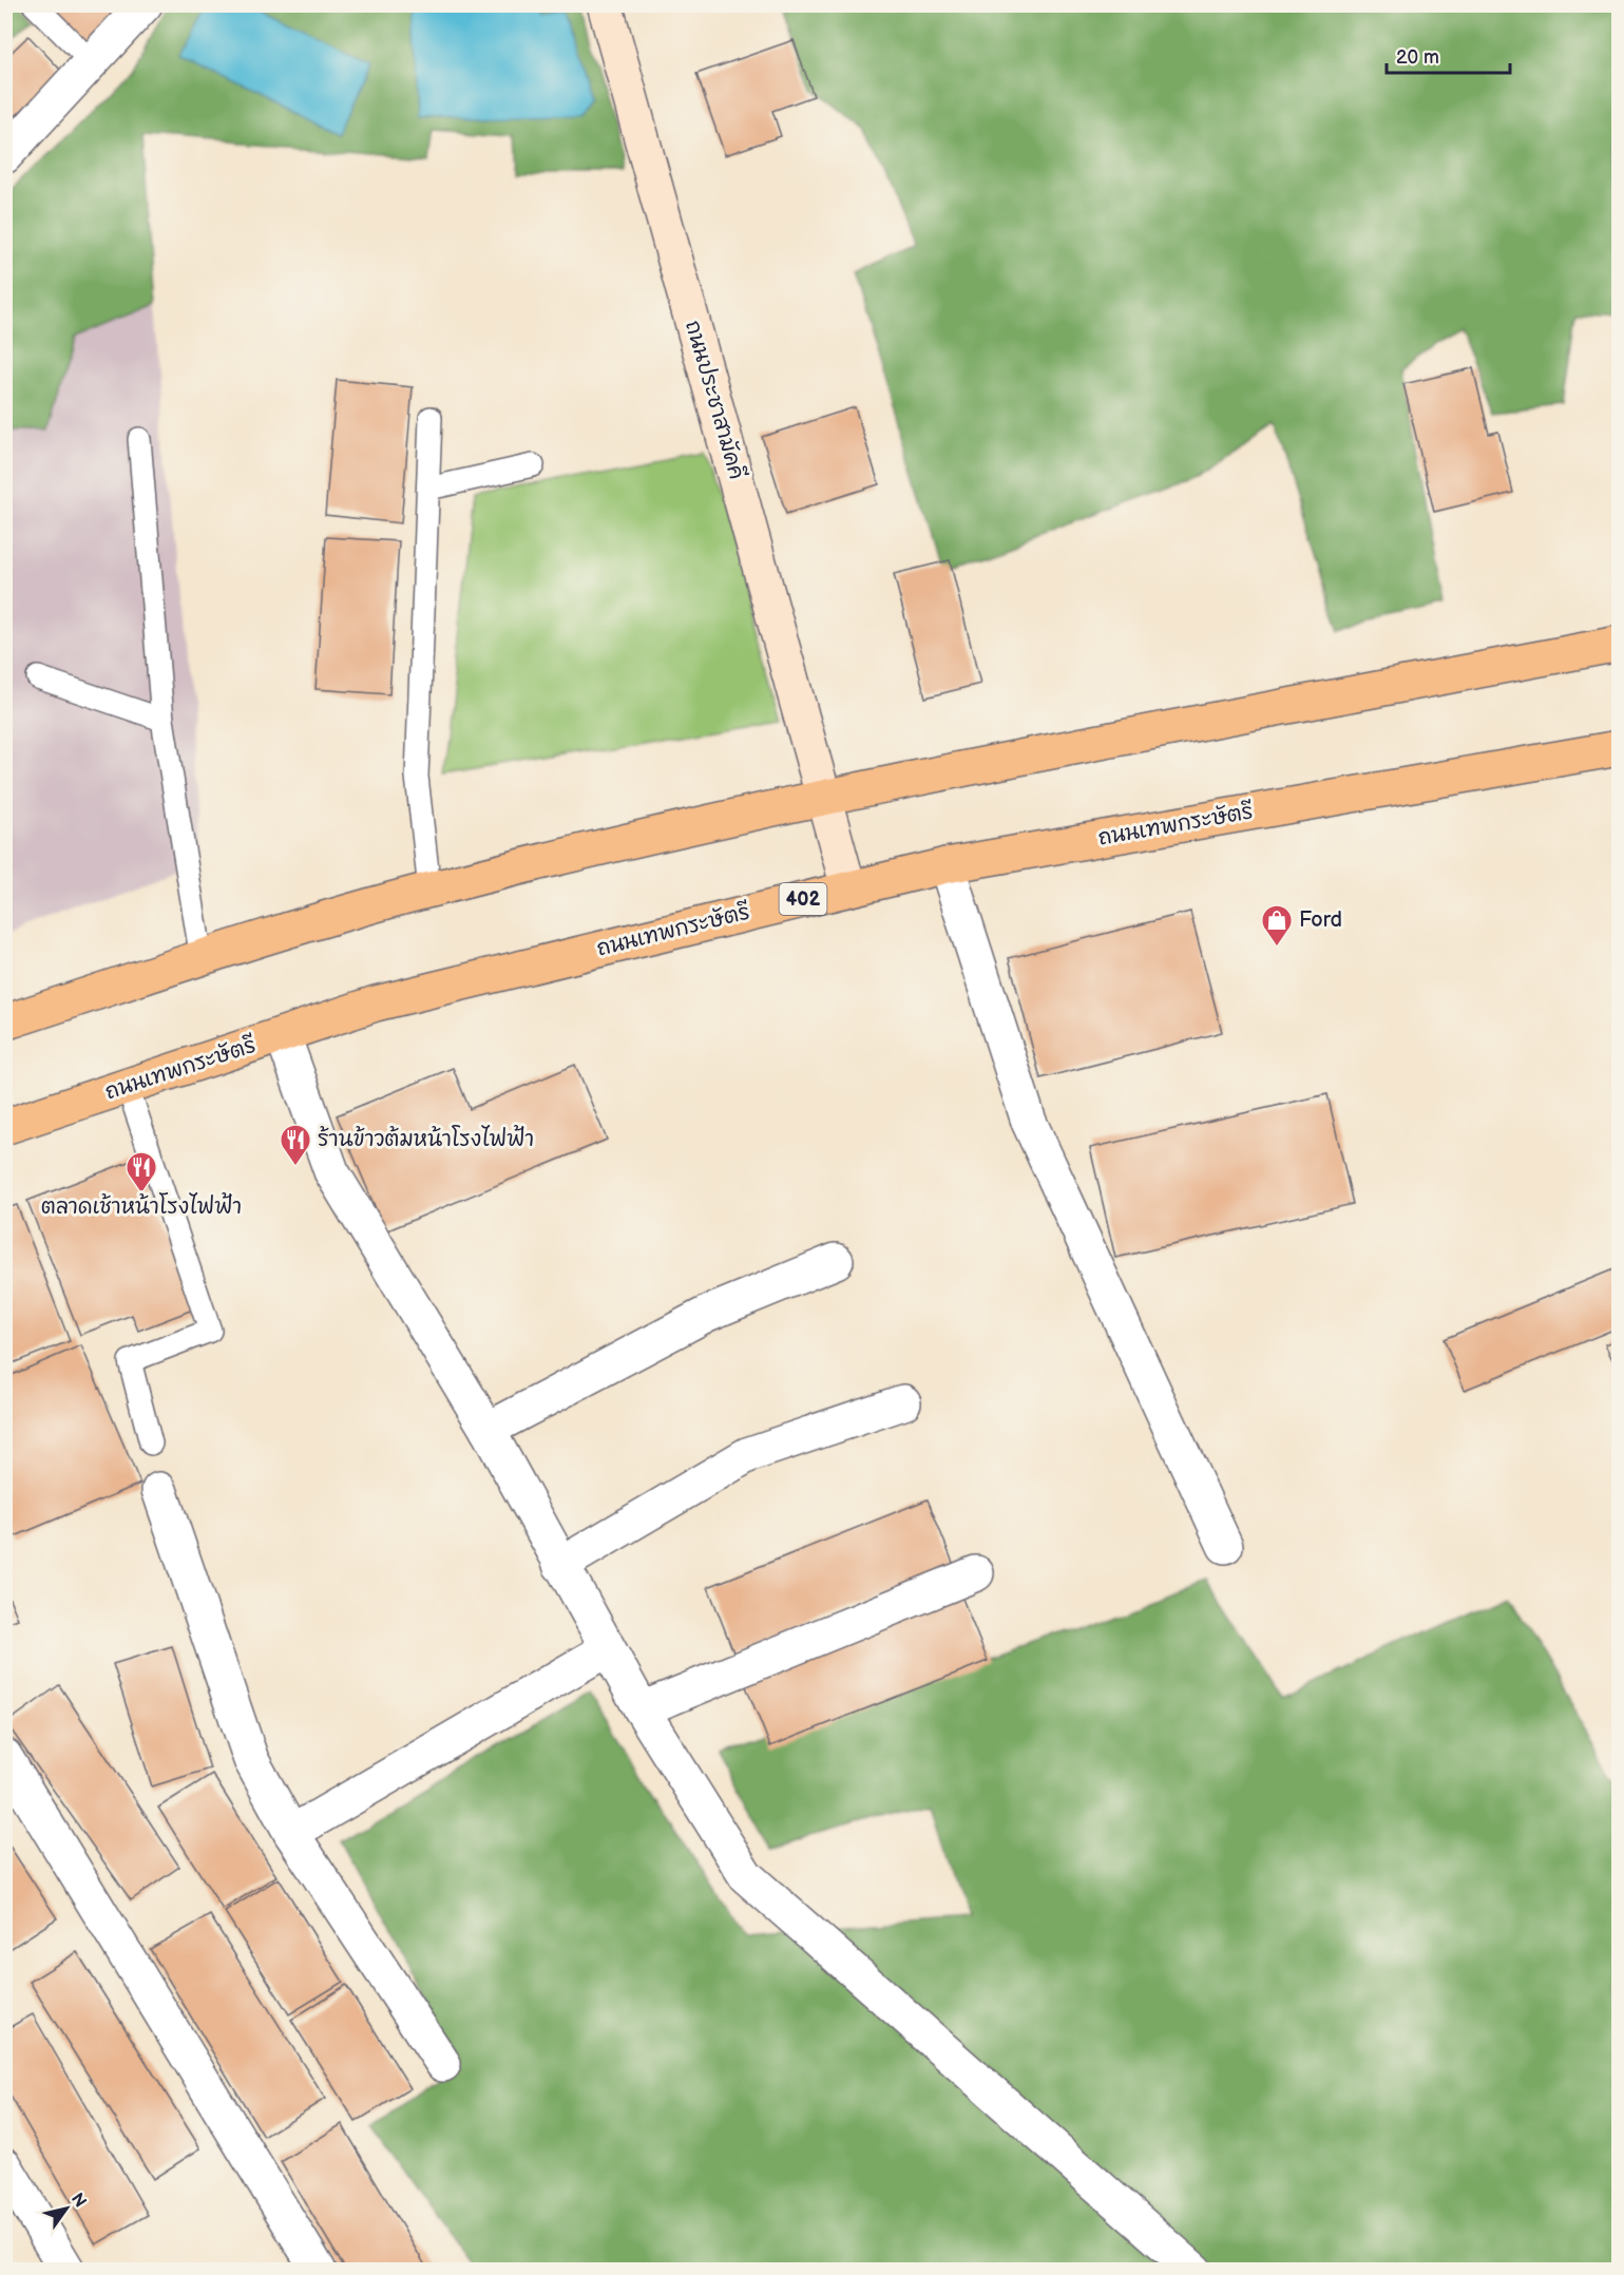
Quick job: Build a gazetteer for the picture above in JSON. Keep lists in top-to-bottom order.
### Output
{
  "streets": {
    "main road": ["ถนนเทพกระษัตรี", "402"],
    "street": ["ถนนประชาสามัคคี"]
  },
  "crossings": [
    ["ถนนประชาสามัคคี", "ถนนเทพกระษัตรี"]
  ],
  "places": {
    "shop": ["Ford"],
    "restaurant": ["ร้านข้าวต้มหน้าโรงไฟฟ้า", "ตลาดเช้าหน้าโรงไฟฟ้า"]
  },
  "scale_bar": "20 m",
  "north": "top right"
}
